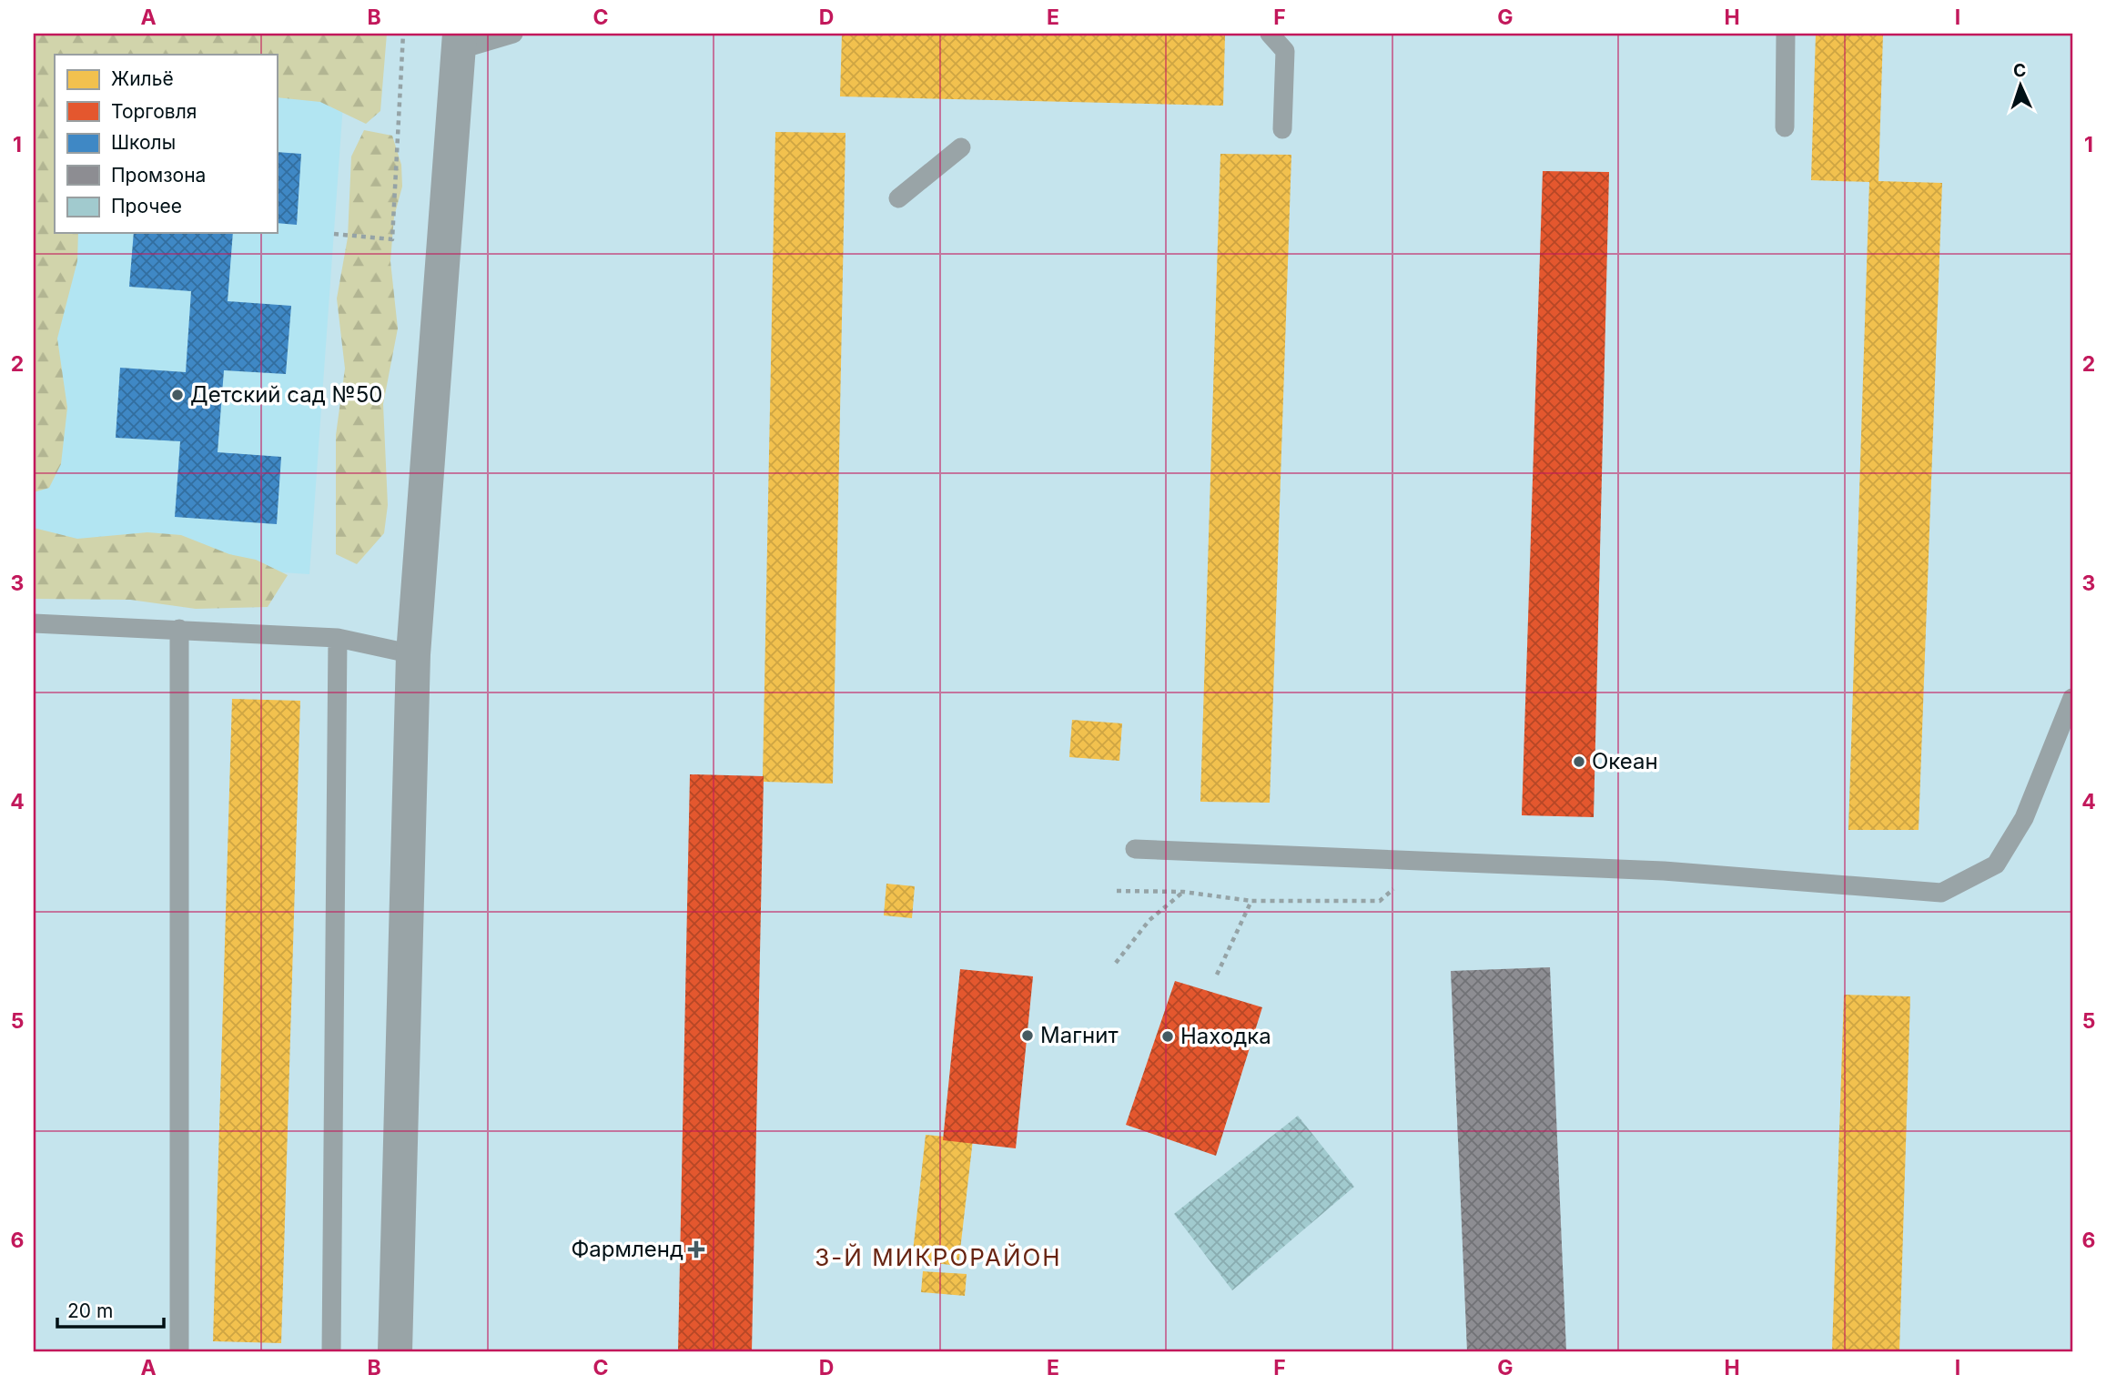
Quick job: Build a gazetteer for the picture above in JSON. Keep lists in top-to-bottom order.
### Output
{
  "districts": ["3-Й МИКРОРАЙОН"],
  "places": {
    "other": [
      "Детский сад №50",
      "Океан",
      "Магнит",
      "Находка"
    ],
    "health": ["Фармленд"]
  },
  "legend": [
    "Жильё",
    "Торговля",
    "Школы",
    "Промзона",
    "Прочее"
  ],
  "scale_bar": "20 m",
  "north": "top",
  "grid": {
    "columns": [
      "A",
      "B",
      "C",
      "D",
      "E",
      "F",
      "G",
      "H",
      "I"
    ],
    "rows": [
      "1",
      "2",
      "3",
      "4",
      "5",
      "6"
    ]
  }
}
